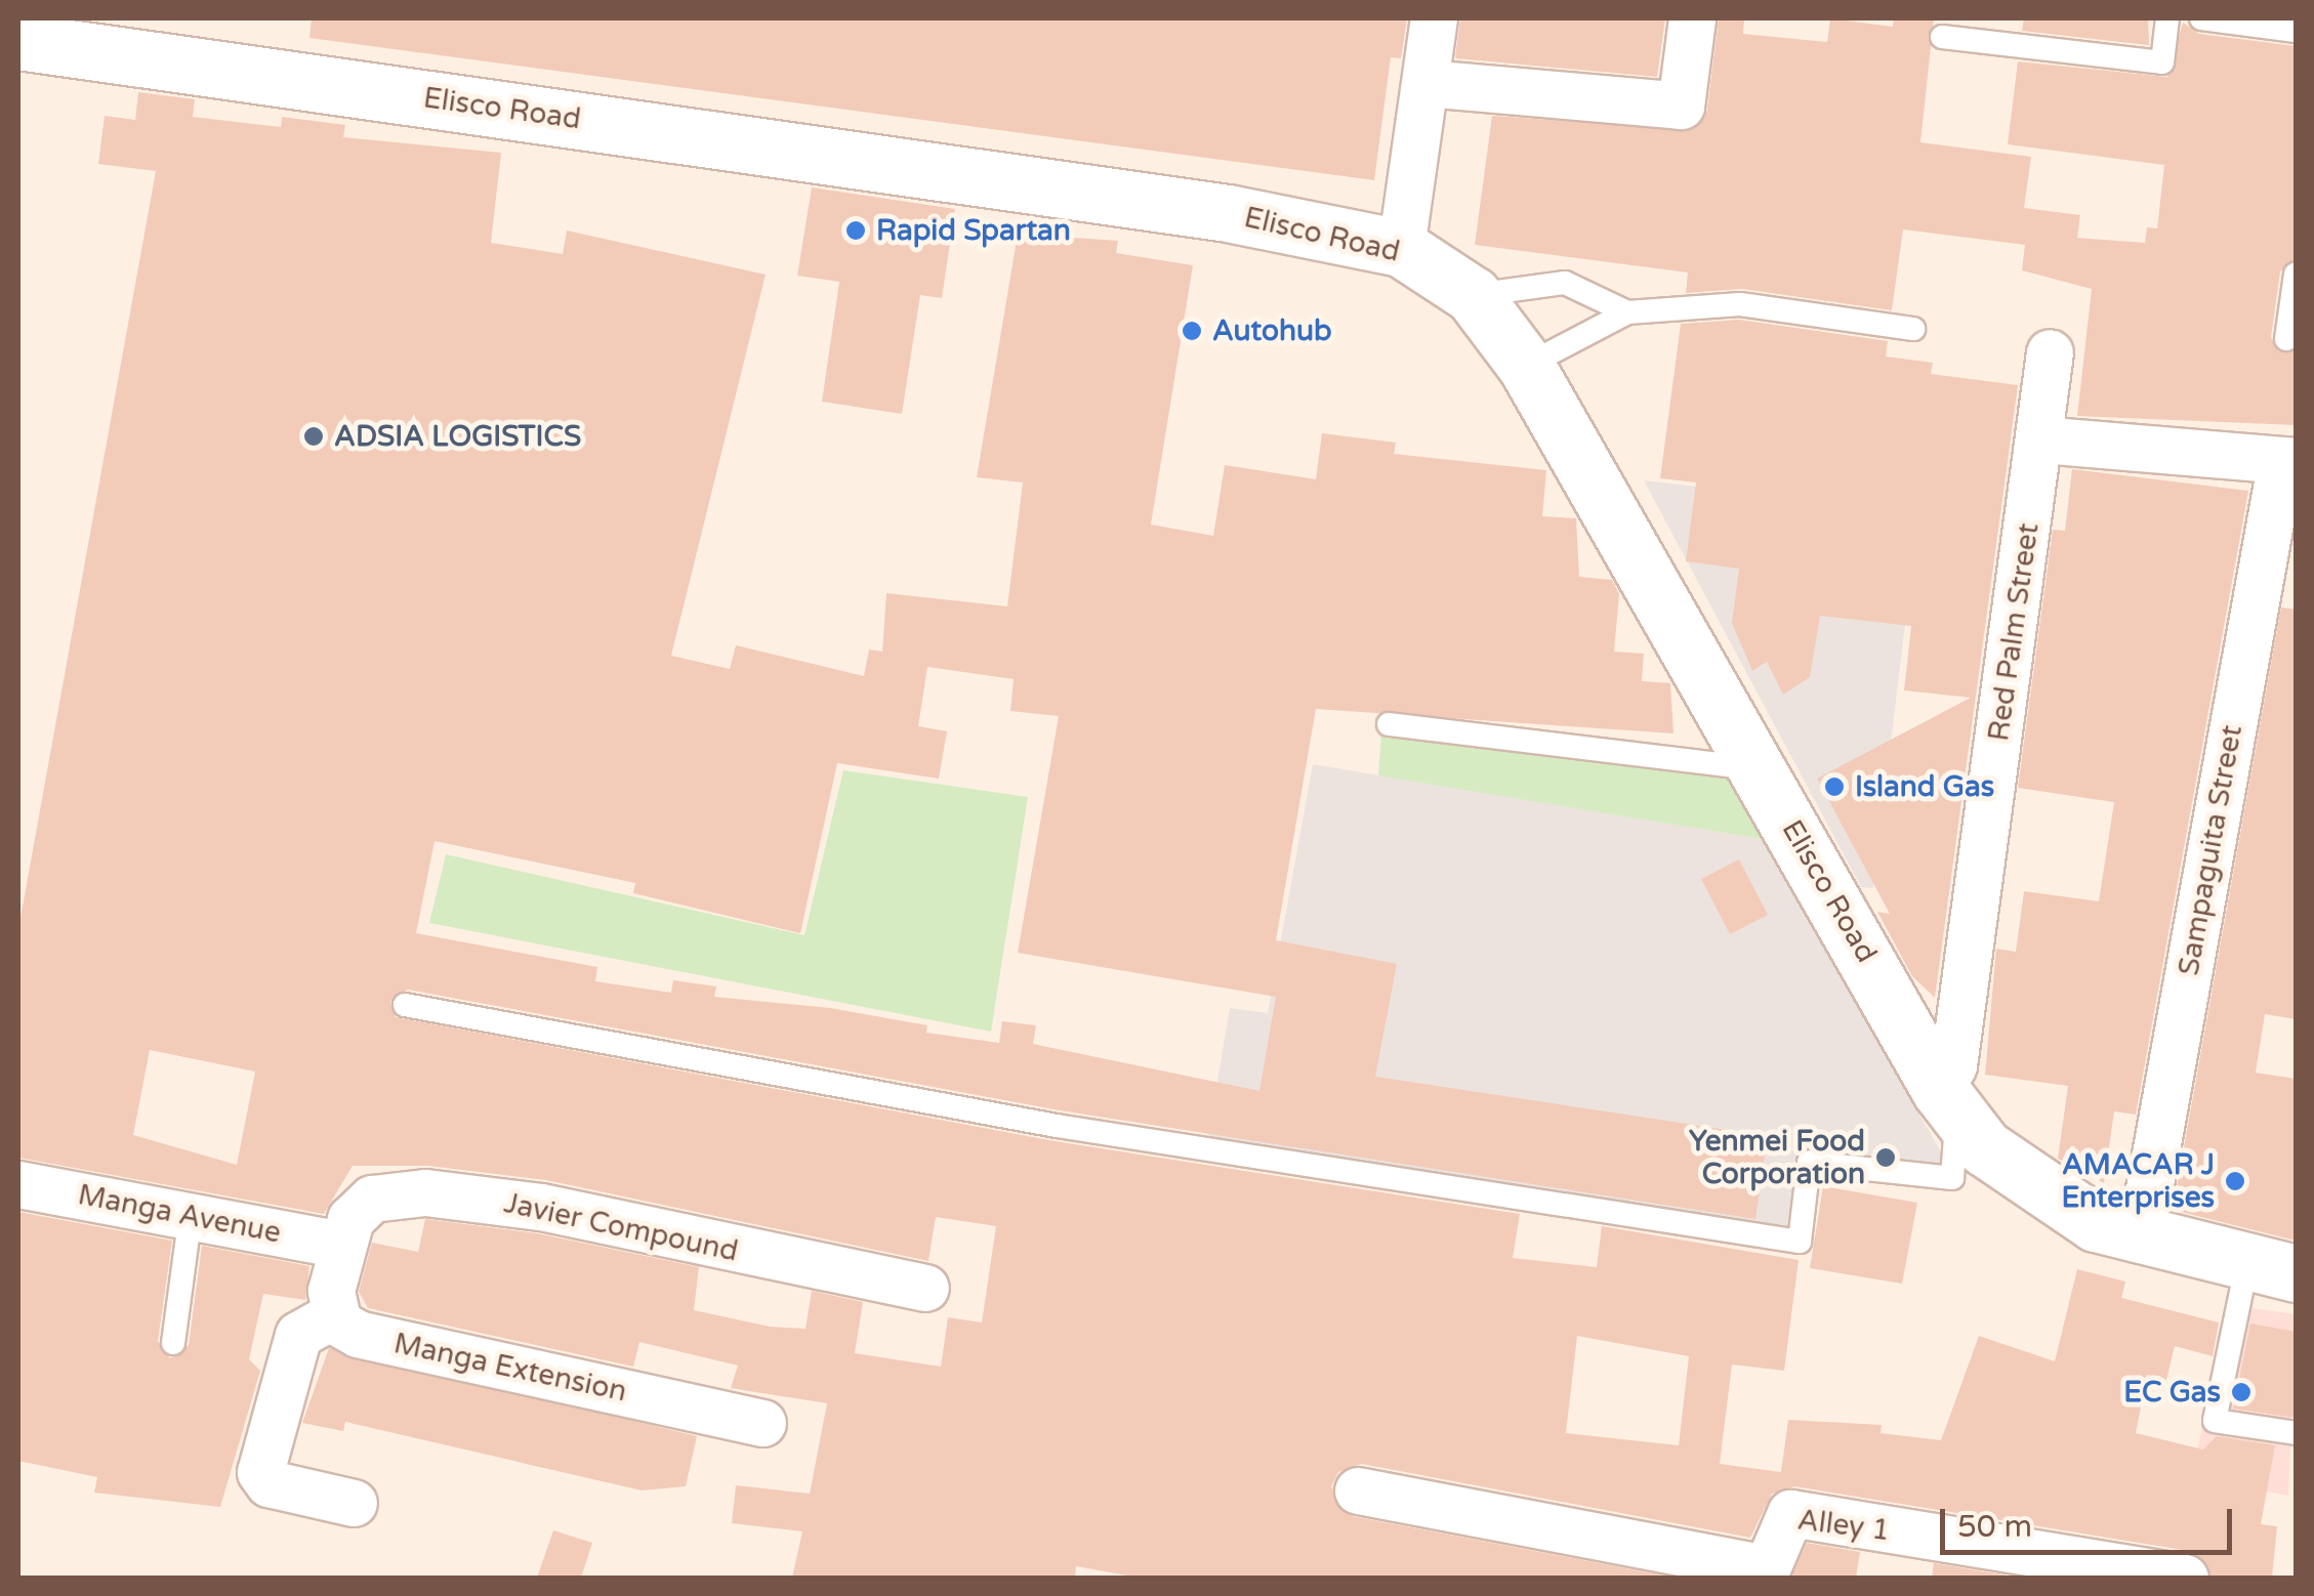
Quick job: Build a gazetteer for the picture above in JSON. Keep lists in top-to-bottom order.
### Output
{
  "streets": {
    "main road": ["Elisco Road"],
    "street": [
      "Red Palm Street",
      "Sampaguita Street",
      "Manga Avenue",
      "Javier Compound",
      "Manga Extension",
      "Alley 1"
    ]
  },
  "crossings": [
    ["Elisco Road", "Red Palm Street"],
    ["Elisco Road", "Sampaguita Street"],
    ["Manga Avenue", "Javier Compound"]
  ],
  "places": [
    "Rapid Spartan",
    "Autohub",
    "ADSIA LOGISTICS",
    "Island Gas",
    "Yenmei Food Corporation",
    "AMACAR J Enterprises",
    "EC Gas"
  ],
  "scale_bar": "50 m"
}
